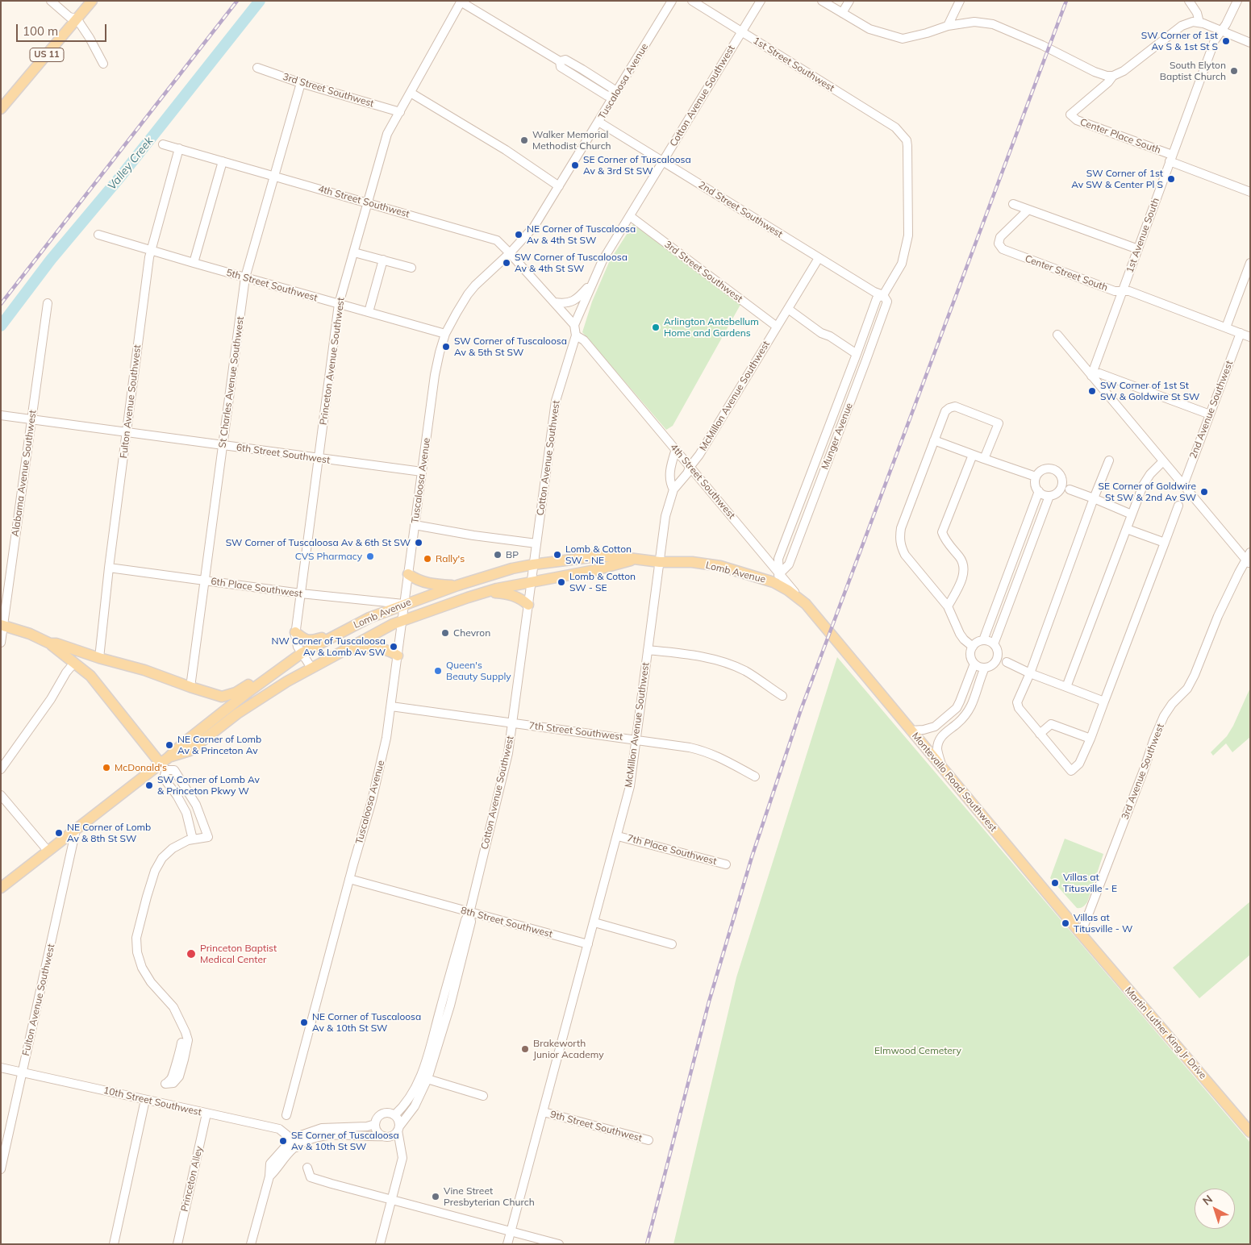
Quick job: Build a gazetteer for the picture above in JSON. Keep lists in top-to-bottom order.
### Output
{
  "streets": {
    "main road": [
      "US 11",
      "Lomb Avenue",
      "Montevallo Road Southwest",
      "Martin Luther King Jr Drive"
    ],
    "street": [
      "1st Street Southwest",
      "Tuscaloosa Avenue",
      "3rd Street Southwest",
      "Cotton Avenue Southwest",
      "Center Place South",
      "4th Street Southwest",
      "2nd Street Southwest",
      "1st Avenue South",
      "Center Street South",
      "5th Street Southwest",
      "Princeton Avenue Southwest",
      "St Charles Avenue Southwest",
      "McMillon Avenue Southwest",
      "Fulton Avenue Southwest",
      "2nd Avenue Southwest",
      "Munger Avenue",
      "6th Street Southwest",
      "Alabama Avenue Southwest",
      "6th Place Southwest",
      "7th Street Southwest",
      "3rd Avenue Southwest",
      "7th Place Southwest",
      "8th Street Southwest",
      "10th Street Southwest",
      "9th Street Southwest",
      "Princeton Alley"
    ]
  },
  "crossings": [
    ["1st Street Southwest", "Cotton Avenue Southwest"],
    ["1st Street Southwest", "Munger Avenue"],
    ["Tuscaloosa Avenue", "4th Street Southwest"],
    ["Tuscaloosa Avenue", "2nd Street Southwest"],
    ["Tuscaloosa Avenue", "5th Street Southwest"],
    ["Tuscaloosa Avenue", "6th Street Southwest"],
    ["Tuscaloosa Avenue", "Lomb Avenue"],
    ["Tuscaloosa Avenue", "6th Place Southwest"],
    ["Tuscaloosa Avenue", "7th Street Southwest"],
    ["Tuscaloosa Avenue", "8th Street Southwest"],
    ["3rd Street Southwest", "Cotton Avenue Southwest"],
    ["3rd Street Southwest", "Princeton Avenue Southwest"],
    ["3rd Street Southwest", "St Charles Avenue Southwest"],
    ["3rd Street Southwest", "McMillon Avenue Southwest"],
    ["Cotton Avenue Southwest", "4th Street Southwest"],
    ["Cotton Avenue Southwest", "2nd Street Southwest"],
    ["Cotton Avenue Southwest", "Lomb Avenue"],
    ["Cotton Avenue Southwest", "7th Street Southwest"],
    ["Cotton Avenue Southwest", "8th Street Southwest"],
    ["Center Place South", "1st Avenue South"],
    ["4th Street Southwest", "Princeton Avenue Southwest"],
    ["4th Street Southwest", "St Charles Avenue Southwest"],
    ["4th Street Southwest", "McMillon Avenue Southwest"],
    ["4th Street Southwest", "Fulton Avenue Southwest"],
    ["4th Street Southwest", "Munger Avenue"],
    ["4th Street Southwest", "Lomb Avenue"],
    ["2nd Street Southwest", "McMillon Avenue Southwest"],
    ["2nd Street Southwest", "Munger Avenue"],
    ["1st Avenue South", "Center Street South"],
    ["Center Street South", "2nd Avenue Southwest"],
    ["5th Street Southwest", "Princeton Avenue Southwest"],
    ["5th Street Southwest", "St Charles Avenue Southwest"],
    ["5th Street Southwest", "Fulton Avenue Southwest"],
    ["Princeton Avenue Southwest", "6th Street Southwest"],
    ["Princeton Avenue Southwest", "Lomb Avenue"],
    ["Princeton Avenue Southwest", "6th Place Southwest"],
    ["St Charles Avenue Southwest", "6th Street Southwest"],
    ["St Charles Avenue Southwest", "6th Place Southwest"],
    ["McMillon Avenue Southwest", "Lomb Avenue"],
    ["McMillon Avenue Southwest", "7th Street Southwest"],
    ["McMillon Avenue Southwest", "7th Place Southwest"],
    ["McMillon Avenue Southwest", "8th Street Southwest"],
    ["McMillon Avenue Southwest", "9th Street Southwest"],
    ["Fulton Avenue Southwest", "6th Street Southwest"],
    ["Fulton Avenue Southwest", "Lomb Avenue"],
    ["Fulton Avenue Southwest", "6th Place Southwest"],
    ["Fulton Avenue Southwest", "10th Street Southwest"],
    ["Munger Avenue", "Lomb Avenue"],
    ["6th Street Southwest", "Alabama Avenue Southwest"],
    ["Lomb Avenue", "6th Place Southwest"],
    ["Lomb Avenue", "Montevallo Road Southwest"],
    ["3rd Avenue Southwest", "Montevallo Road Southwest"],
    ["3rd Avenue Southwest", "Martin Luther King Jr Drive"],
    ["Montevallo Road Southwest", "Martin Luther King Jr Drive"],
    ["10th Street Southwest", "Princeton Alley"]
  ],
  "water": ["Valley Creek"],
  "parks": ["Elmwood Cemetery"],
  "places": [
    "SW Corner of 1st Av S & 1st St S",
    "South Elyton Baptist Church",
    "Walker Memorial Methodist Church",
    "SE Corner of Tuscaloosa Av & 3rd St SW",
    "SW Corner of 1st Av SW & Center Pl S",
    "NE Corner of Tuscaloosa Av & 4th St SW",
    "SW Corner of Tuscaloosa Av & 4th St SW",
    "Arlington Antebellum Home and Gardens",
    "SW Corner of Tuscaloosa Av & 5th St SW",
    "SW Corner of 1st St SW & Goldwire St SW",
    "SE Corner of Goldwire St SW & 2nd Av SW",
    "SW Corner of Tuscaloosa Av & 6th St SW",
    "BP",
    "Lomb & Cotton SW - NE",
    "CVS Pharmacy",
    "Rally's",
    "Lomb & Cotton SW - SE",
    "Chevron",
    "NW Corner of Tuscaloosa Av & Lomb Av SW",
    "Queen's Beauty Supply",
    "NE Corner of Lomb Av & Princeton Av",
    "McDonald's",
    "SW Corner of Lomb Av & Princeton Pkwy W",
    "NE Corner of Lomb Av & 8th St SW",
    "Villas at Titusville - E",
    "Villas at Titusville - W",
    "Princeton Baptist Medical Center",
    "NE Corner of Tuscaloosa Av & 10th St SW",
    "Brakeworth Junior Academy",
    "SE Corner of Tuscaloosa Av & 10th St SW",
    "Vine Street Presbyterian Church"
  ],
  "scale_bar": "100 m",
  "north": "top left"
}
